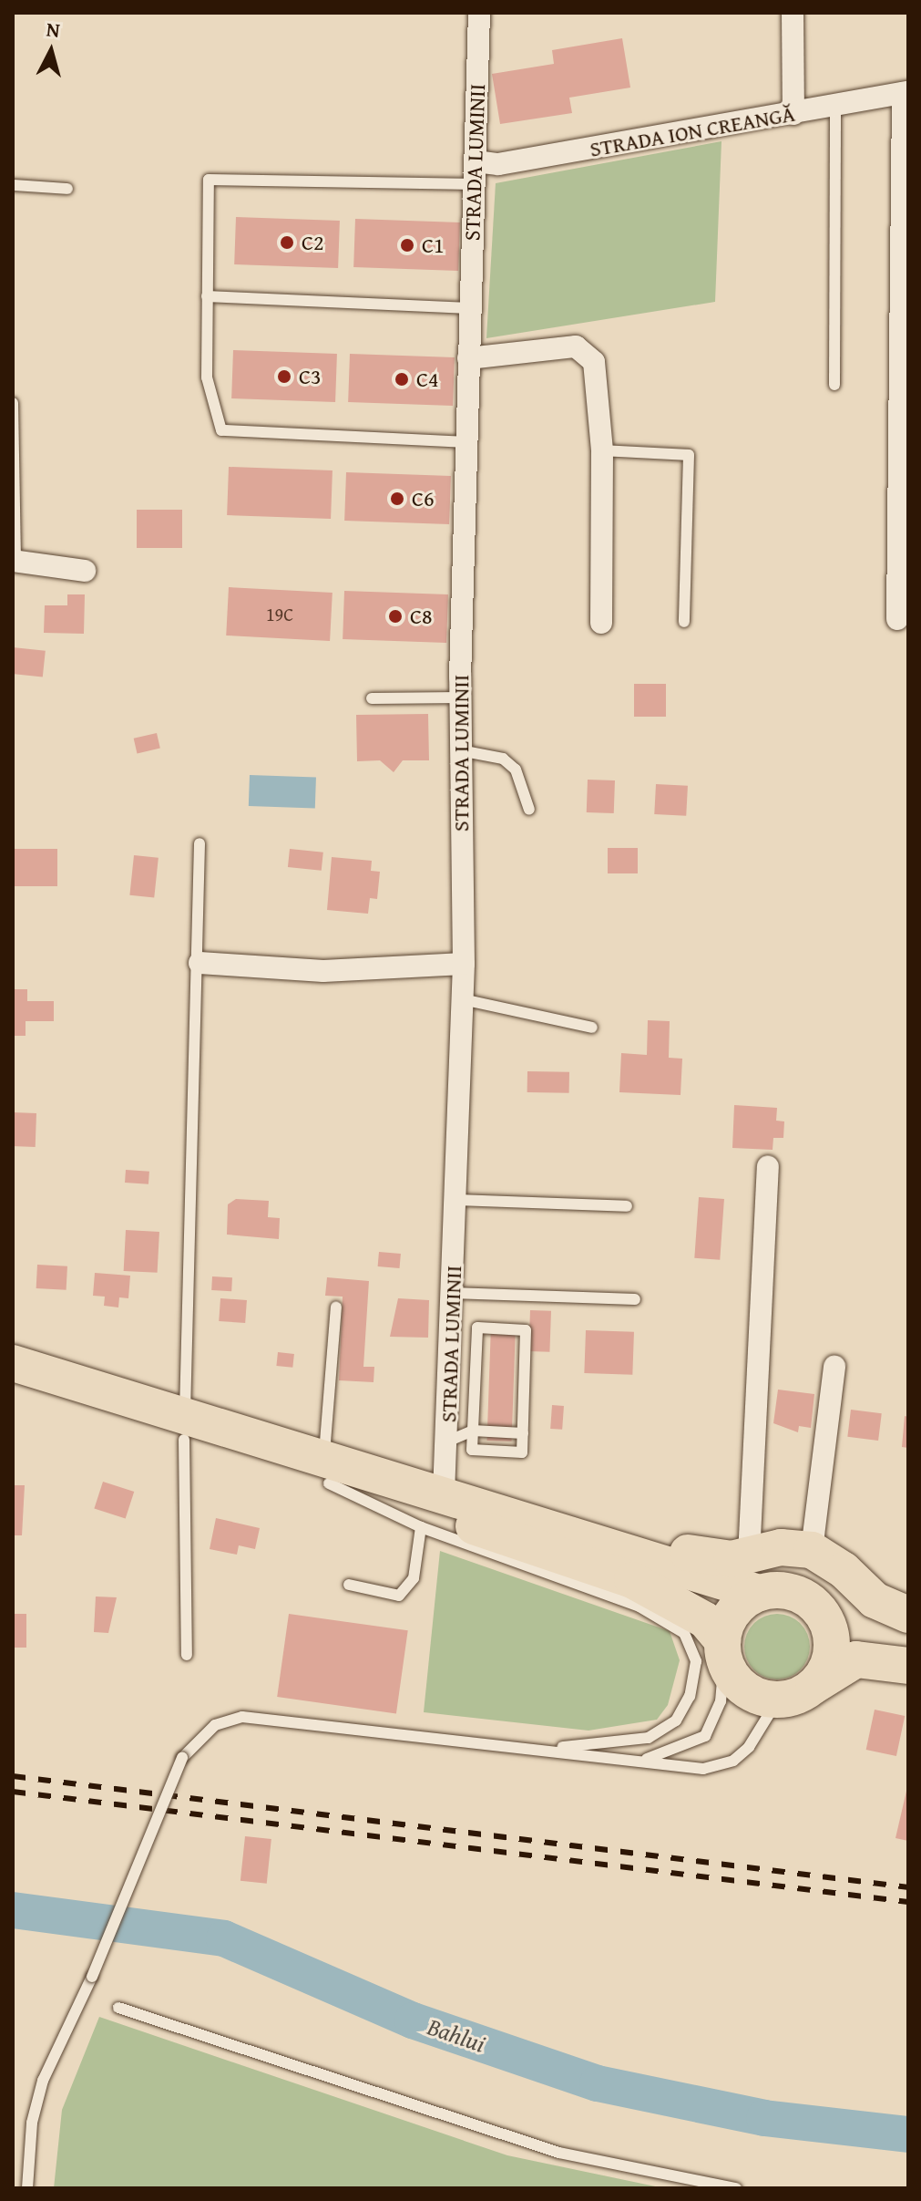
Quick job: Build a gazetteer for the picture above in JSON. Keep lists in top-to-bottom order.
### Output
{
  "streets": {
    "street": ["STRADA ION CREANGĂ", "STRADA LUMINII"]
  },
  "crossings": [
    ["STRADA ION CREANGĂ", "STRADA LUMINII"]
  ],
  "water": ["Bahlui"],
  "places": [
    "C2",
    "C1",
    "C3",
    "C4",
    "C6",
    "C8"
  ],
  "house_numbers": ["19C"],
  "north": "top"
}
